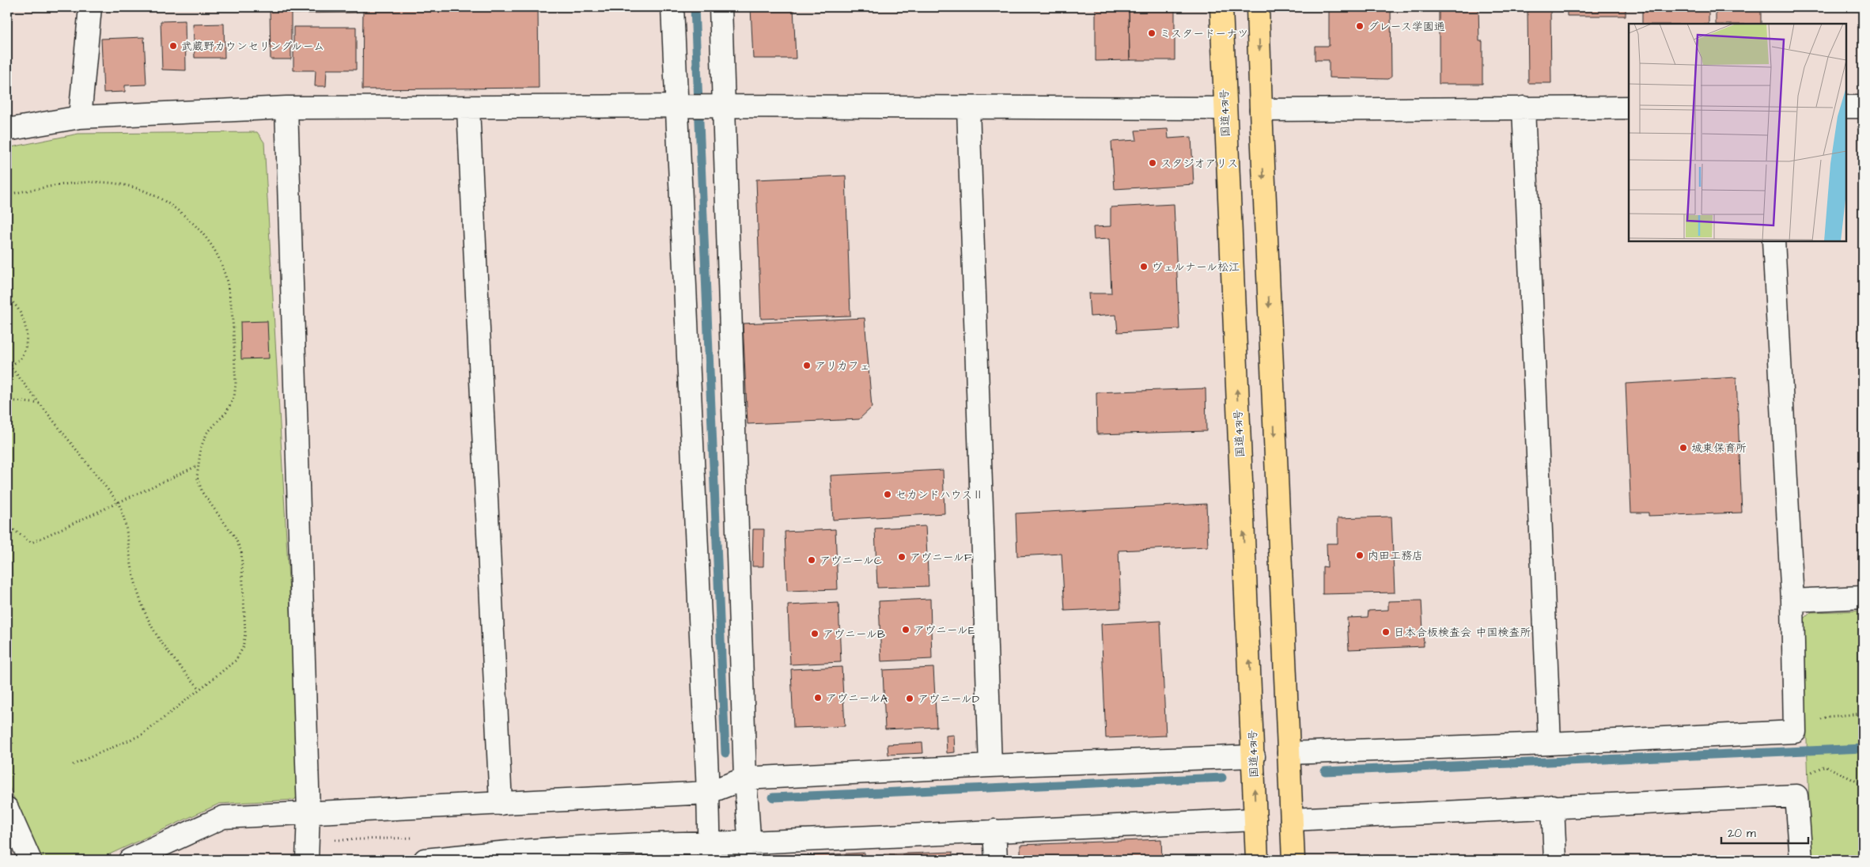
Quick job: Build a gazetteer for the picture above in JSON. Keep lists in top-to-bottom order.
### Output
{
  "streets": {
    "highway": ["国道431号"]
  },
  "places": [
    "グレース学園通",
    "ミスタードーナツ",
    "武蔵野カウンセリングルーム",
    "スタジオアリス",
    "ヴェルナール松江",
    "アリカフェ",
    "城東保育所",
    "セカンドハウスⅡ",
    "内田工務店",
    "アヴニールF",
    "アヴニールC",
    "アヴニールE",
    "日本合板検査会 中国検査所",
    "アヴニールB",
    "アヴニールA",
    "アヴニールD"
  ],
  "scale_bar": "20 m"
}
